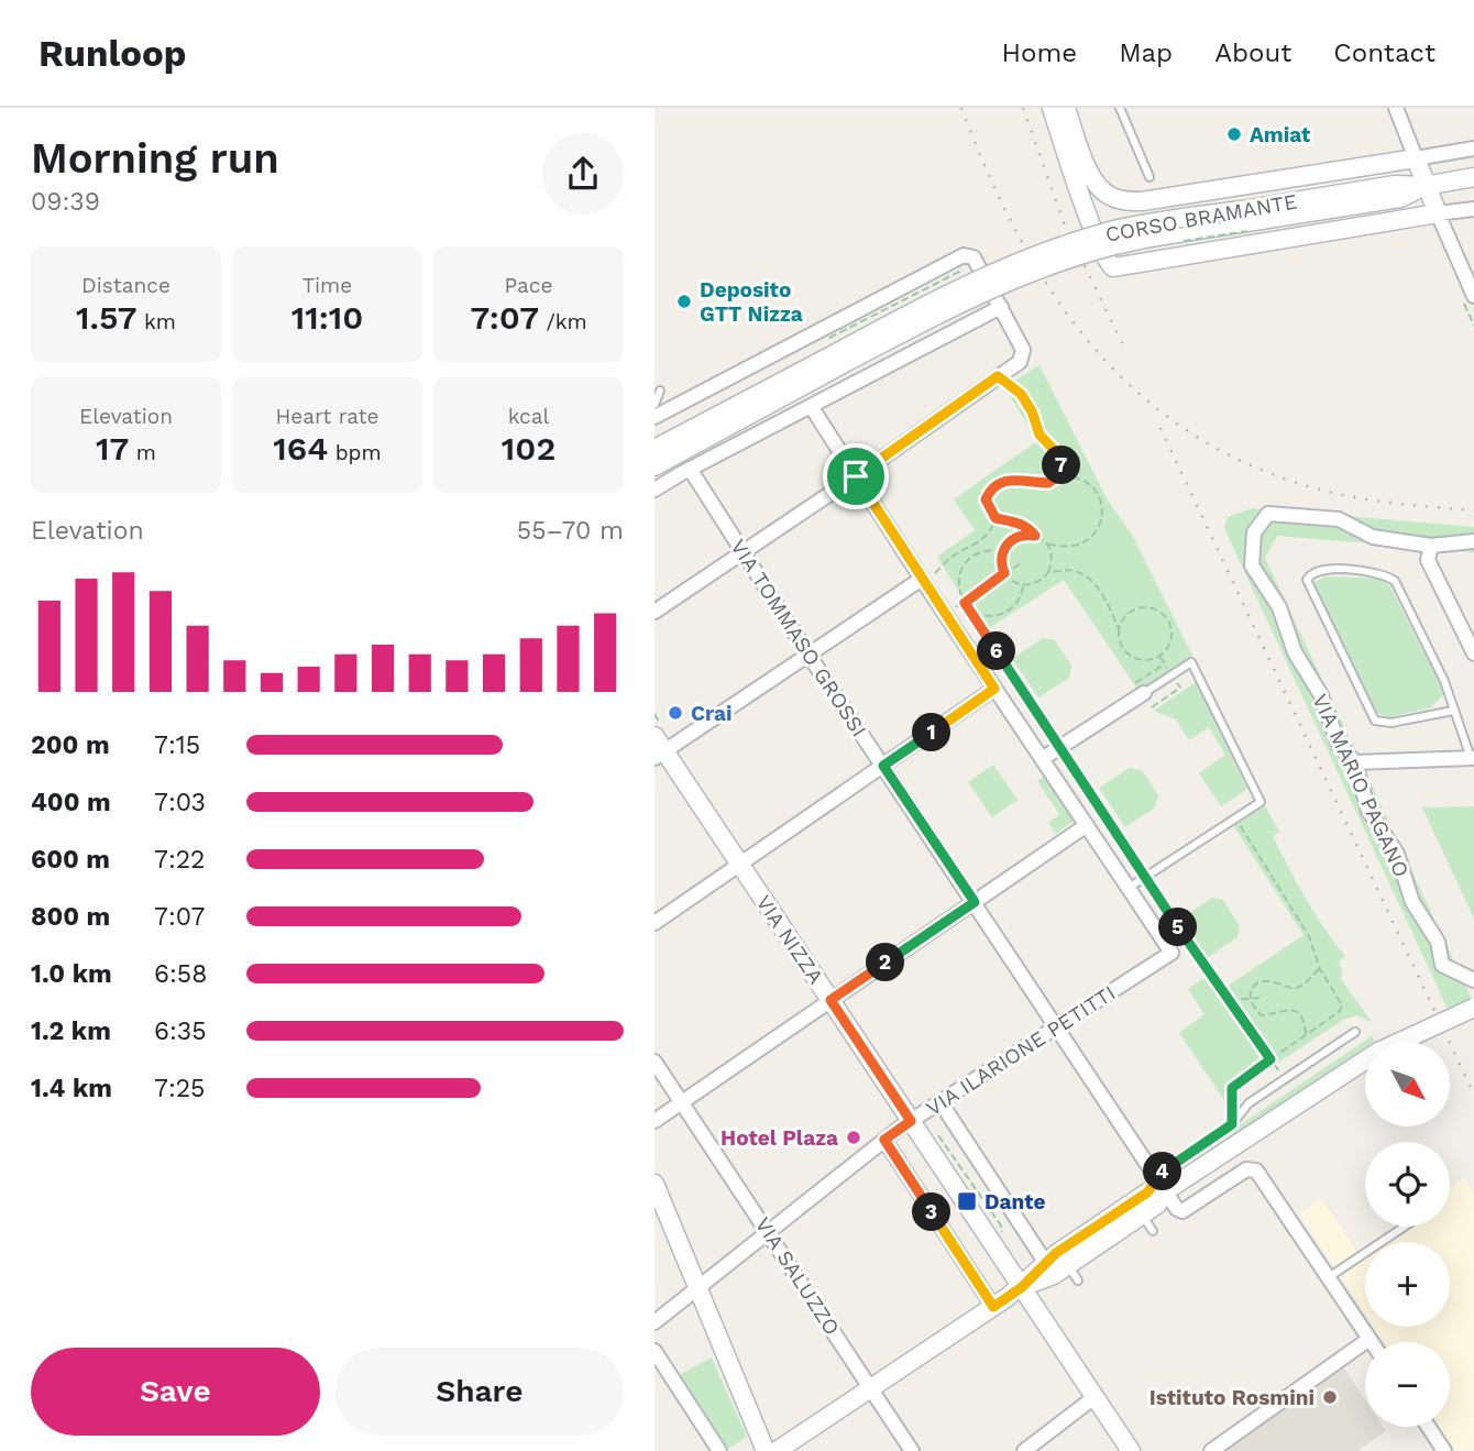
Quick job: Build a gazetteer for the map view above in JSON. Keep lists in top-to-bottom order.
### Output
{
  "streets": {
    "street": [
      "CORSO BRAMANTE",
      "VIA TOMMASO GROSSI",
      "VIA MARIO PAGANO",
      "VIA NIZZA",
      "VIA ILARIONE PETITTI",
      "VIA SALUZZO"
    ]
  },
  "crossings": [
    ["VIA TOMMASO GROSSI", "VIA ILARIONE PETITTI"],
    ["VIA NIZZA", "VIA ILARIONE PETITTI"],
    ["VIA ILARIONE PETITTI", "VIA SALUZZO"]
  ],
  "places": {
    "other": [
      "Amiat",
      "Deposito GTT Nizza",
      "Crai",
      "Hotel Plaza",
      "Istituto Rosmini"
    ],
    "transit": ["Dante"]
  },
  "north": "bottom right",
  "page": {
    "header": "Runloop",
    "nav": [
      "Home",
      "Map",
      "About",
      "Contact"
    ],
    "heading": ["Morning run", "09:39"],
    "stats": [
      ["Distance", "1.57 km"],
      ["Time", "11:10"],
      ["Pace", "7:07 /km"],
      ["Elevation", "17 m"],
      ["Heart rate", "164 bpm"],
      ["kcal", "102"]
    ],
    "pins": [
      "7",
      "6",
      "1",
      "5",
      "2",
      "4",
      "3"
    ],
    "chart": ["Elevation", "55–70 m"],
    "list": [
      {
        "name": "200 m",
        "note": "7:15"
      },
      {
        "name": "400 m",
        "note": "7:03"
      },
      {
        "name": "600 m",
        "note": "7:22"
      },
      {
        "name": "800 m",
        "note": "7:07"
      },
      {
        "name": "1.0 km",
        "note": "6:58"
      },
      {
        "name": "1.2 km",
        "note": "6:35"
      },
      {
        "name": "1.4 km",
        "note": "7:25"
      }
    ],
    "map_buttons": ["+", "−"],
    "buttons": ["Save", "Share"]
  }
}
